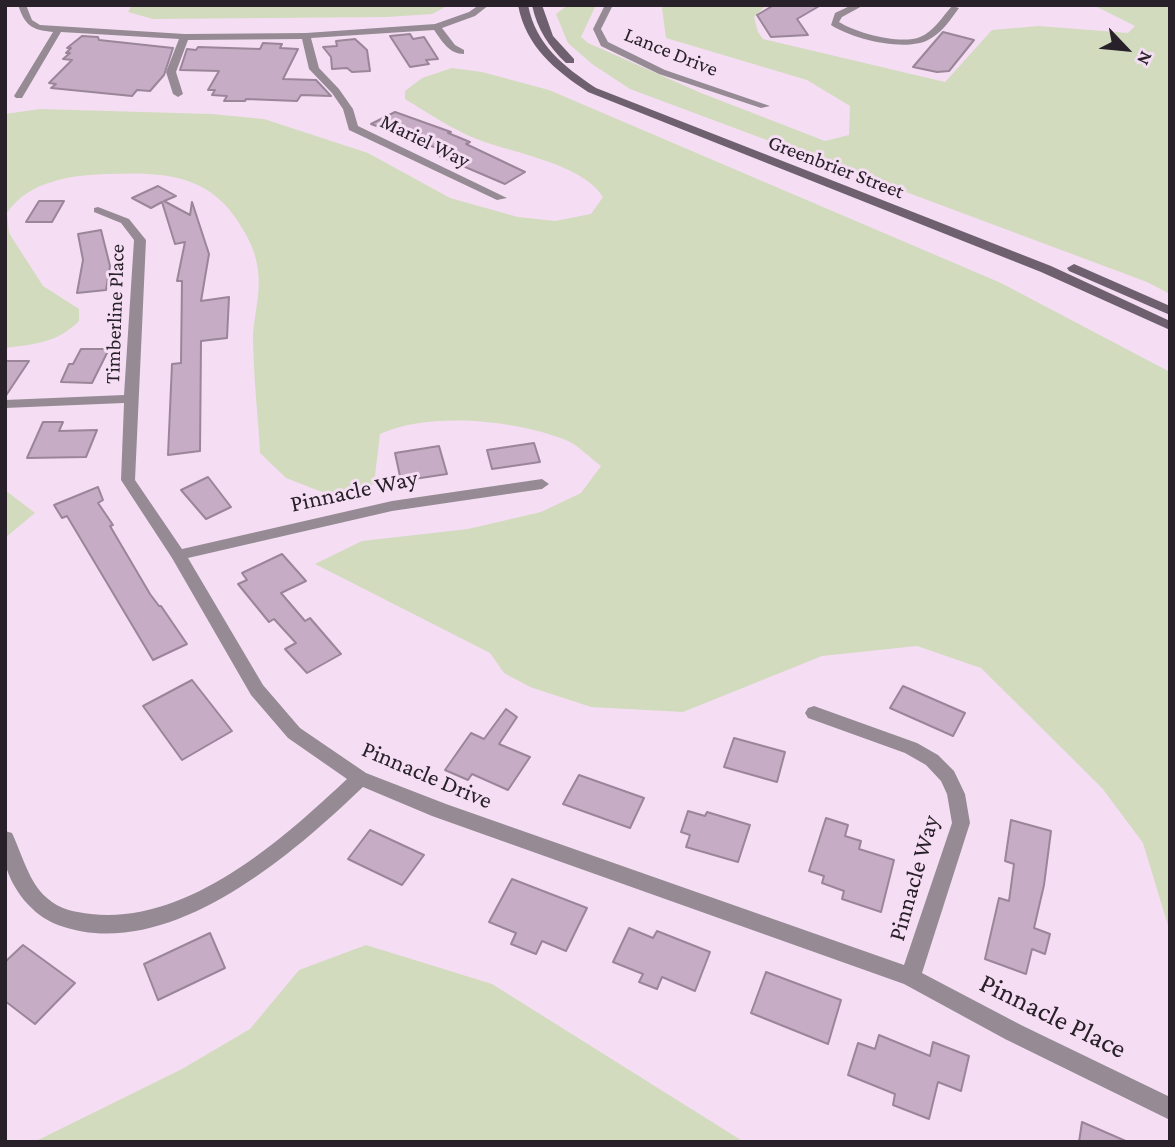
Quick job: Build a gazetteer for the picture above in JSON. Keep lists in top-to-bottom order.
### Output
{
  "streets": {
    "main road": ["Greenbrier Street"],
    "street": [
      "Lance Drive",
      "Mariel Way",
      "Timberline Place",
      "Pinnacle Way",
      "Pinnacle Drive",
      "Pinnacle Place"
    ]
  },
  "crossings": [
    ["Timberline Place", "Pinnacle Drive"],
    ["Pinnacle Way", "Pinnacle Drive"],
    ["Pinnacle Way", "Pinnacle Place"],
    ["Pinnacle Drive", "Pinnacle Place"]
  ],
  "north": "bottom right"
}
